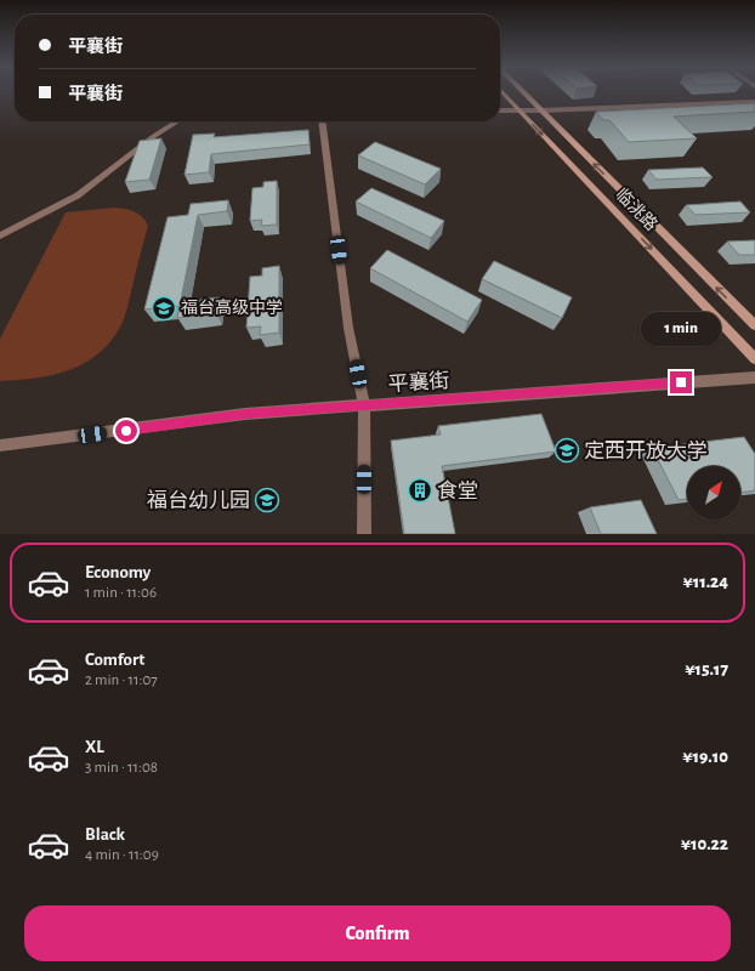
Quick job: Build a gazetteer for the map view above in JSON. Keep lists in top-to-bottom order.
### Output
{
  "streets": {
    "main road": ["临洮路"],
    "street": ["平襄街"]
  },
  "places": {
    "school or university": ["福台高级中学", "定西开放大学", "福台幼儿园"],
    "building": ["食堂"]
  },
  "north": "top right",
  "page": {
    "banner": ["平襄街", "平襄街"],
    "bubble": "1 min",
    "list": [
      {
        "name": "Economy",
        "note": "1 min · 11:06",
        "value": "¥11.24"
      },
      {
        "name": "Comfort",
        "note": "2 min · 11:07",
        "value": "¥15.17"
      },
      {
        "name": "XL",
        "note": "3 min · 11:08",
        "value": "¥19.10"
      },
      {
        "name": "Black",
        "note": "4 min · 11:09",
        "value": "¥10.22"
      }
    ],
    "buttons": "Confirm"
  }
}
